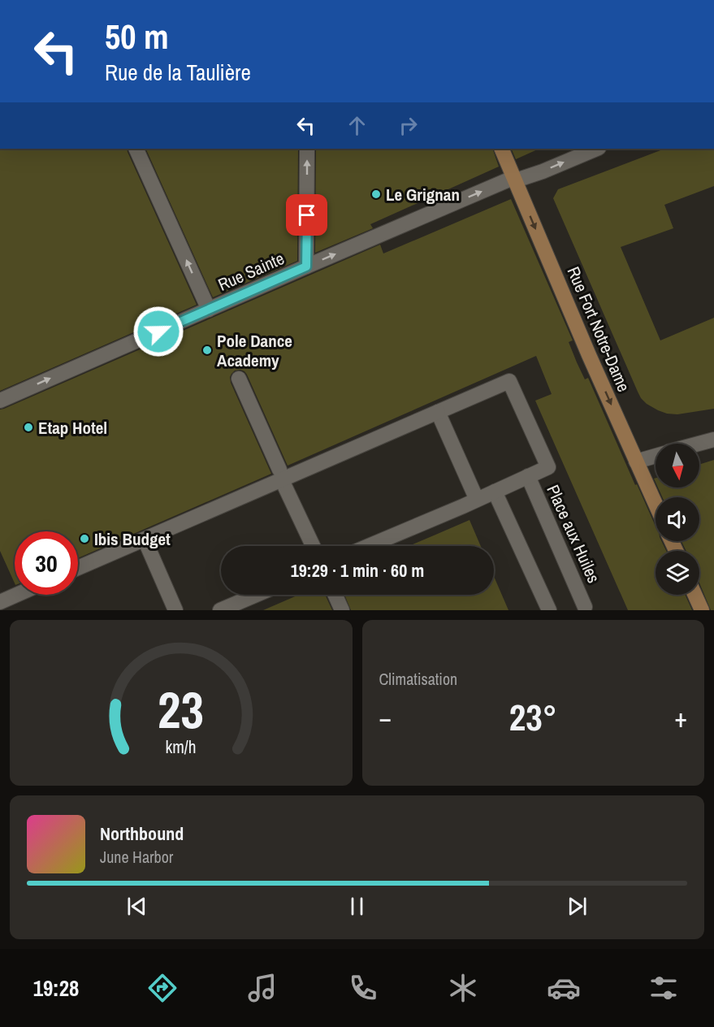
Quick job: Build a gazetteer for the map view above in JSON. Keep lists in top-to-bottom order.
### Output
{
  "streets": {
    "street": ["Rue Sainte", "Rue Fort Notre-Dame", "Place aux Huiles"]
  },
  "crossings": [
    ["Rue Sainte", "Rue Fort Notre-Dame"]
  ],
  "one_way": ["Rue Sainte", "Rue Fort Notre-Dame"],
  "places": [
    "Le Grignan",
    "Pole Dance Academy",
    "Etap Hotel",
    "Ibis Budget"
  ],
  "north": "bottom",
  "page": {
    "turn": ["50 m", "Rue de la Taulière"],
    "limit": "30",
    "trip": "19:29 · 1 min · 60 m",
    "tile": "Climatisation",
    "heat": ["−", "23°", "+"],
    "song": ["Northbound", "June Harbor"],
    "tabs": "19:28",
    "gauge": ["23", "km/h"]
  }
}
